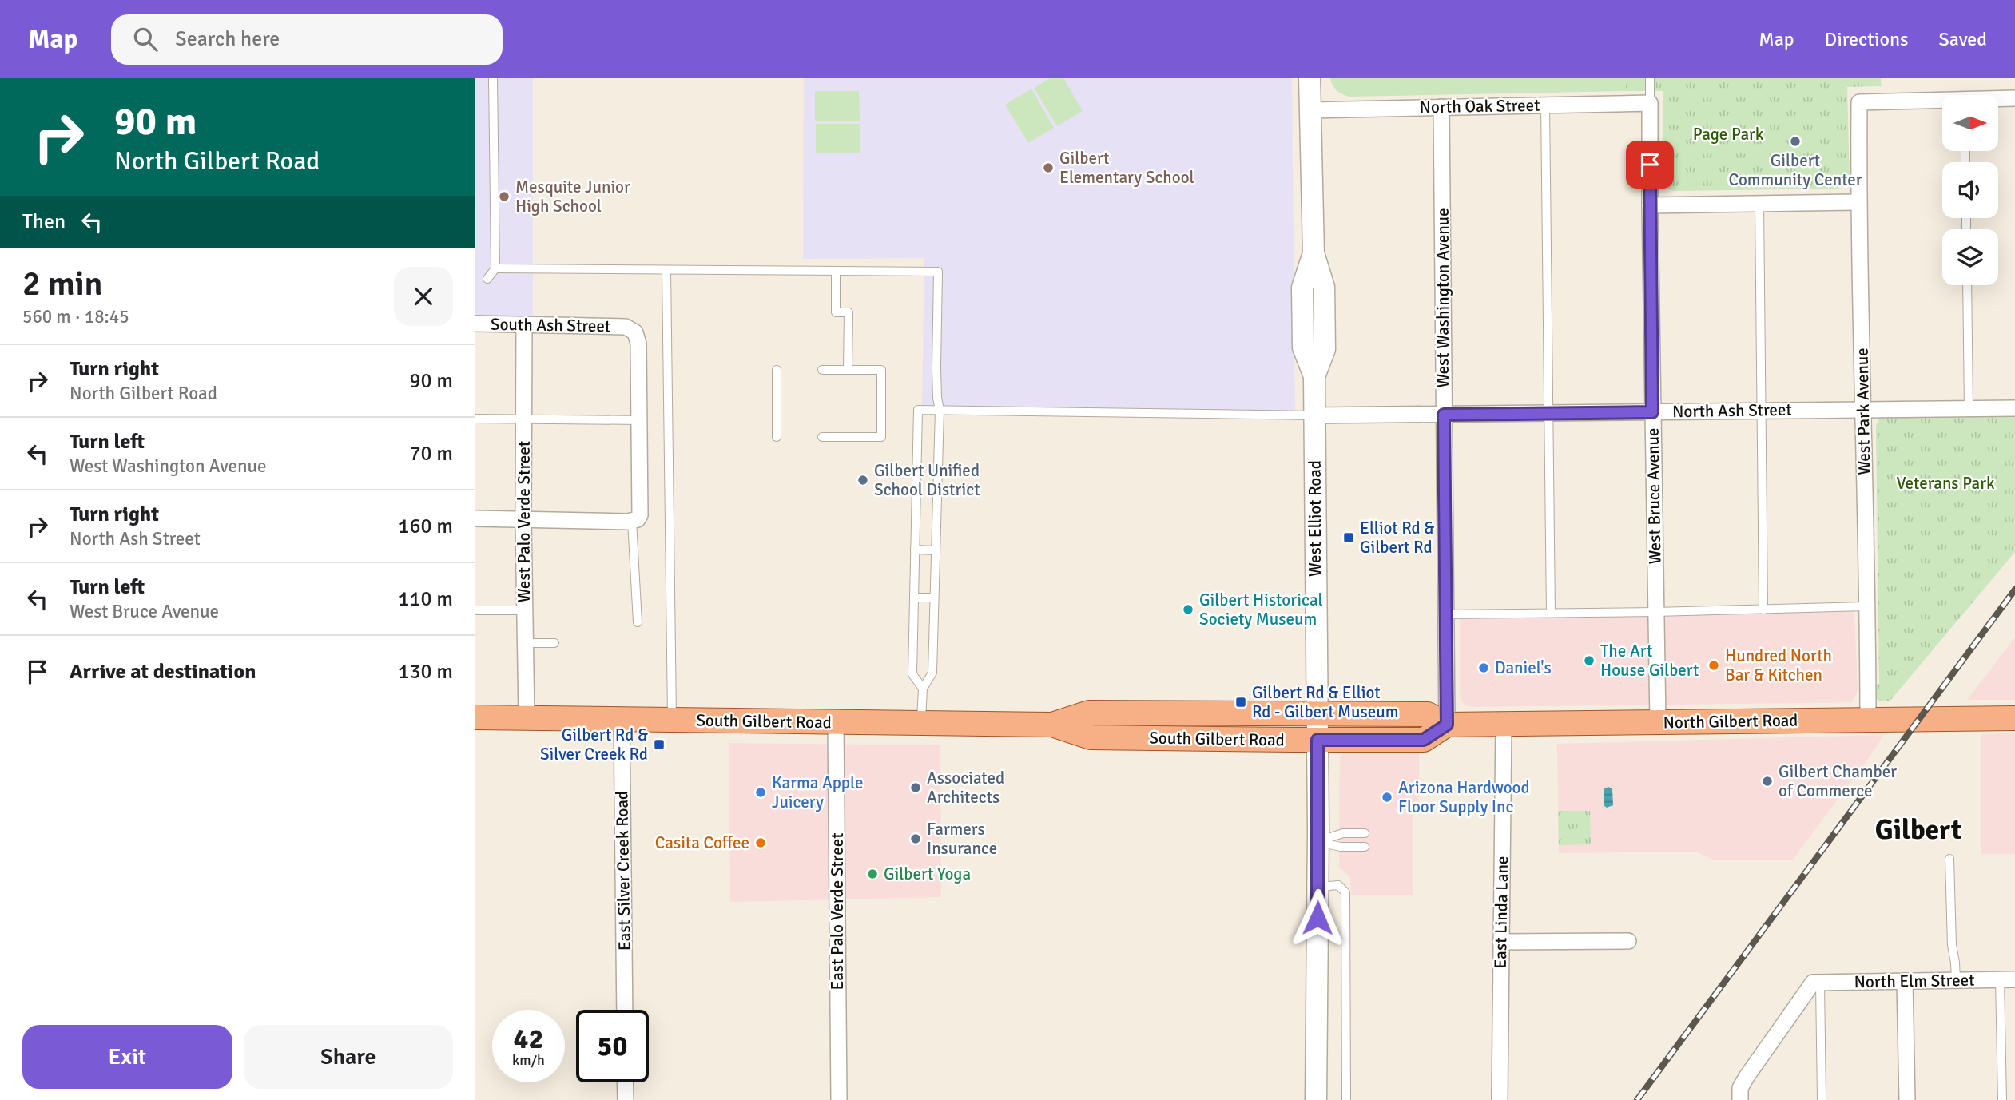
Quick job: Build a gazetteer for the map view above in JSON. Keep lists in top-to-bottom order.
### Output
{
  "streets": {
    "main road": ["West Elliot Road", "South Gilbert Road", "North Gilbert Road"],
    "street": [
      "North Oak Street",
      "West Washington Avenue",
      "South Ash Street",
      "North Ash Street",
      "West Park Avenue",
      "West Bruce Avenue",
      "West Palo Verde Street",
      "East Silver Creek Road",
      "East Palo Verde Street",
      "East Linda Lane",
      "North Elm Street"
    ]
  },
  "crossings": [
    ["North Oak Street", "West Washington Avenue"],
    ["North Oak Street", "West Bruce Avenue"],
    ["North Oak Street", "West Elliot Road"],
    ["West Washington Avenue", "North Ash Street"],
    ["West Washington Avenue", "North Gilbert Road"],
    ["South Ash Street", "West Palo Verde Street"],
    ["North Ash Street", "West Park Avenue"],
    ["North Ash Street", "West Bruce Avenue"],
    ["North Ash Street", "West Elliot Road"],
    ["West Park Avenue", "North Gilbert Road"],
    ["West Bruce Avenue", "North Gilbert Road"],
    ["West Elliot Road", "South Gilbert Road"],
    ["West Elliot Road", "North Gilbert Road"],
    ["West Palo Verde Street", "South Gilbert Road"],
    ["South Gilbert Road", "North Gilbert Road"],
    ["South Gilbert Road", "East Silver Creek Road"],
    ["South Gilbert Road", "East Palo Verde Street"],
    ["North Gilbert Road", "East Linda Lane"]
  ],
  "districts": ["Gilbert"],
  "parks": ["Page Park", "Veterans Park"],
  "places": {
    "other": [
      "Gilbert Community Center",
      "Gilbert Elementary School",
      "Mesquite Junior High School",
      "Gilbert Unified School District",
      "Gilbert Historical Society Museum",
      "The Art House Gilbert",
      "Hundred North Bar & Kitchen",
      "Daniel's",
      "Gilbert Chamber of Commerce",
      "Associated Architects",
      "Karma Apple Juicery",
      "Arizona Hardwood Floor Supply Inc",
      "Farmers Insurance",
      "Casita Coffee",
      "Gilbert Yoga"
    ],
    "transit": ["Elliot Rd & Gilbert Rd", "Gilbert Rd & Elliot Rd - Gilbert Museum", "Gilbert Rd & Silver Creek Rd"]
  },
  "north": "right",
  "page": {
    "header": "Map",
    "search": "Search here",
    "nav": ["Map", "Directions", "Saved"],
    "turn": ["90 m", "North Gilbert Road"],
    "then": "Then",
    "heading": ["2 min", "560 m · 18:45"],
    "list": [
      {
        "name": "Turn right",
        "note": "North Gilbert Road",
        "value": "90 m"
      },
      {
        "name": "Turn left",
        "note": "West Washington Avenue",
        "value": "70 m"
      },
      {
        "name": "Turn right",
        "note": "North Ash Street",
        "value": "160 m"
      },
      {
        "name": "Turn left",
        "note": "West Bruce Avenue",
        "value": "110 m"
      },
      {
        "name": "Arrive at destination",
        "value": "130 m"
      }
    ],
    "speed": "42 km/h",
    "limit": "50",
    "buttons": ["Exit", "Share"]
  }
}
